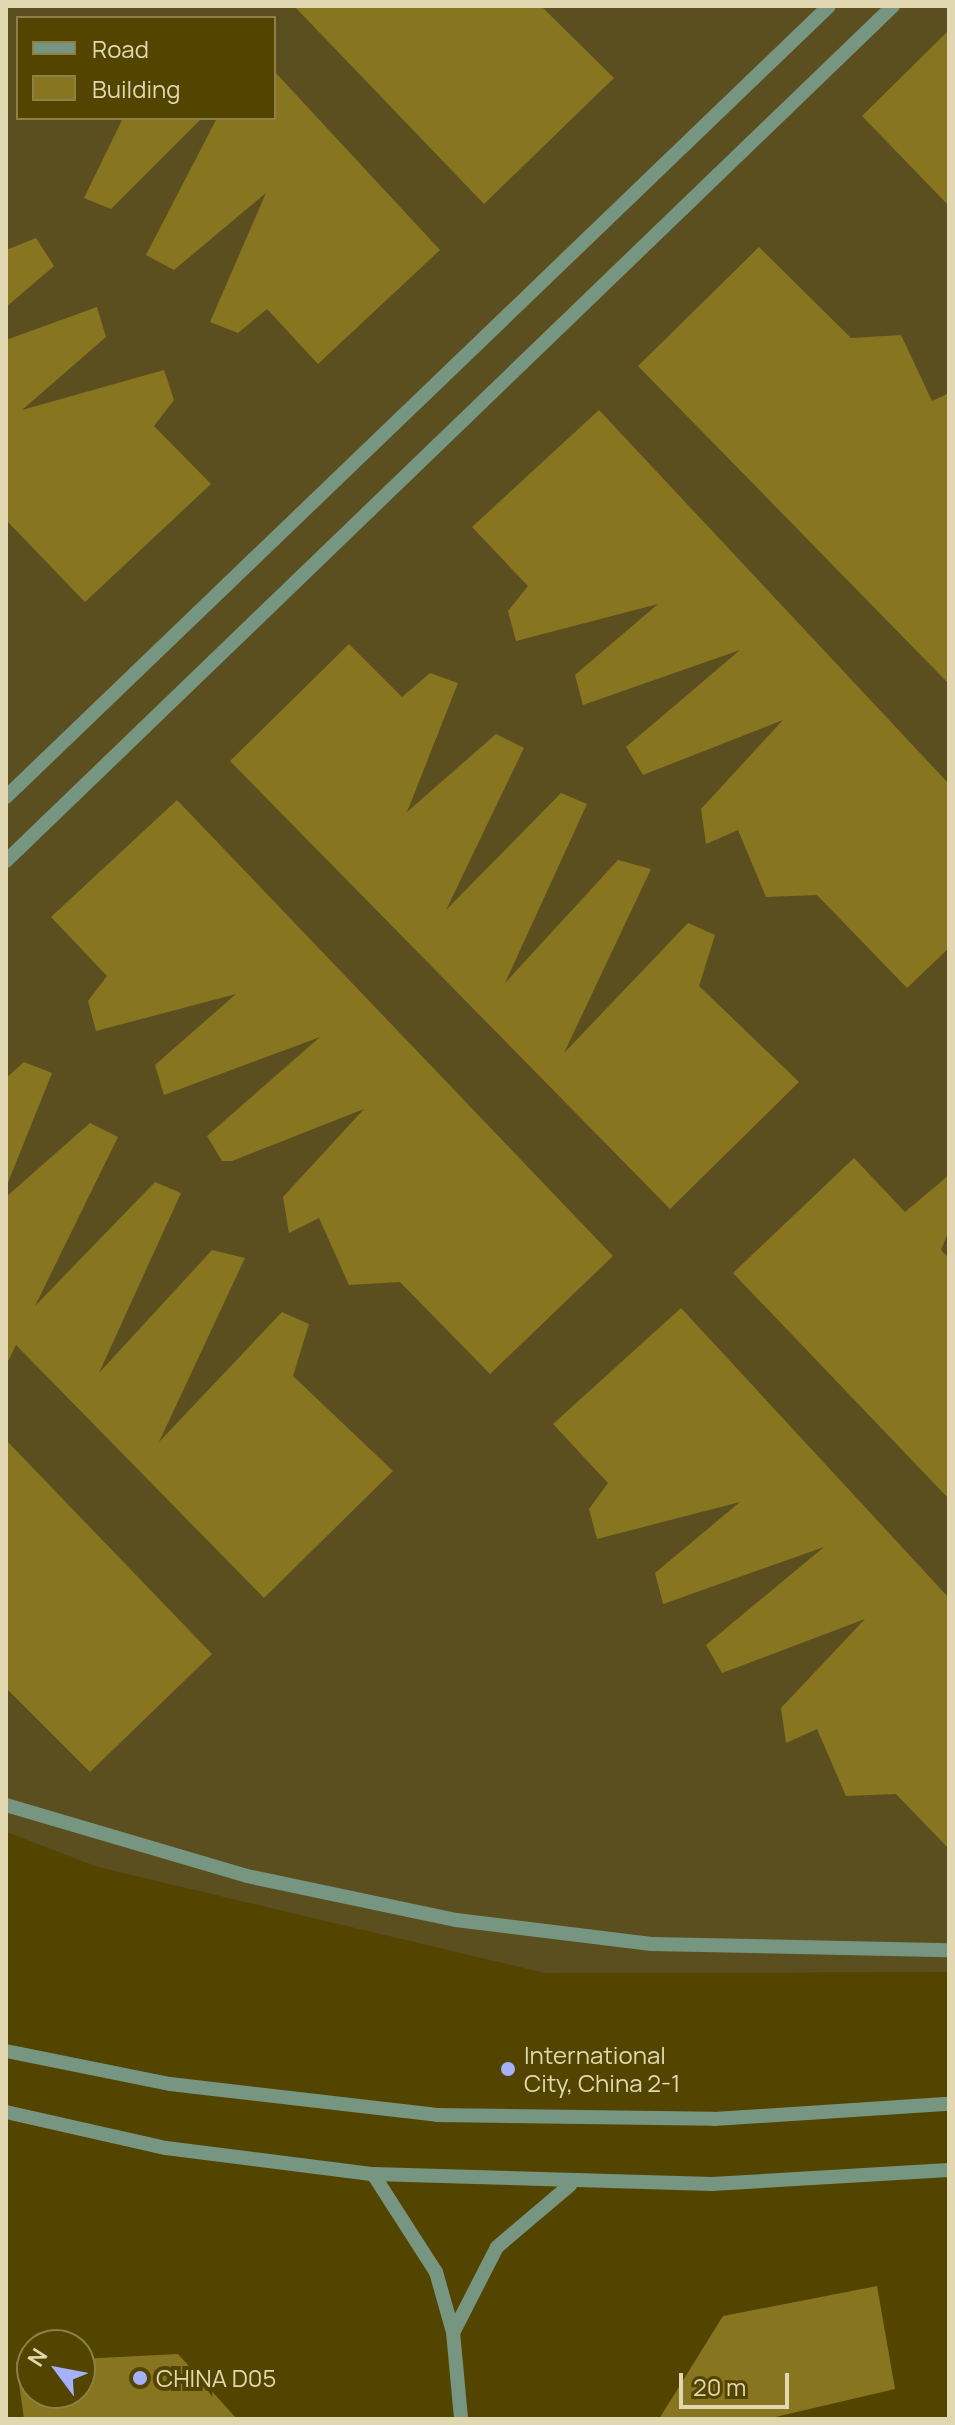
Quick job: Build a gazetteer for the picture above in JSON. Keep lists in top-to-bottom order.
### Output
{
  "places": ["International City, China 2-1", "CHINA D05"],
  "legend": ["Road", "Building"],
  "scale_bar": "20 m",
  "north": "top left"
}
